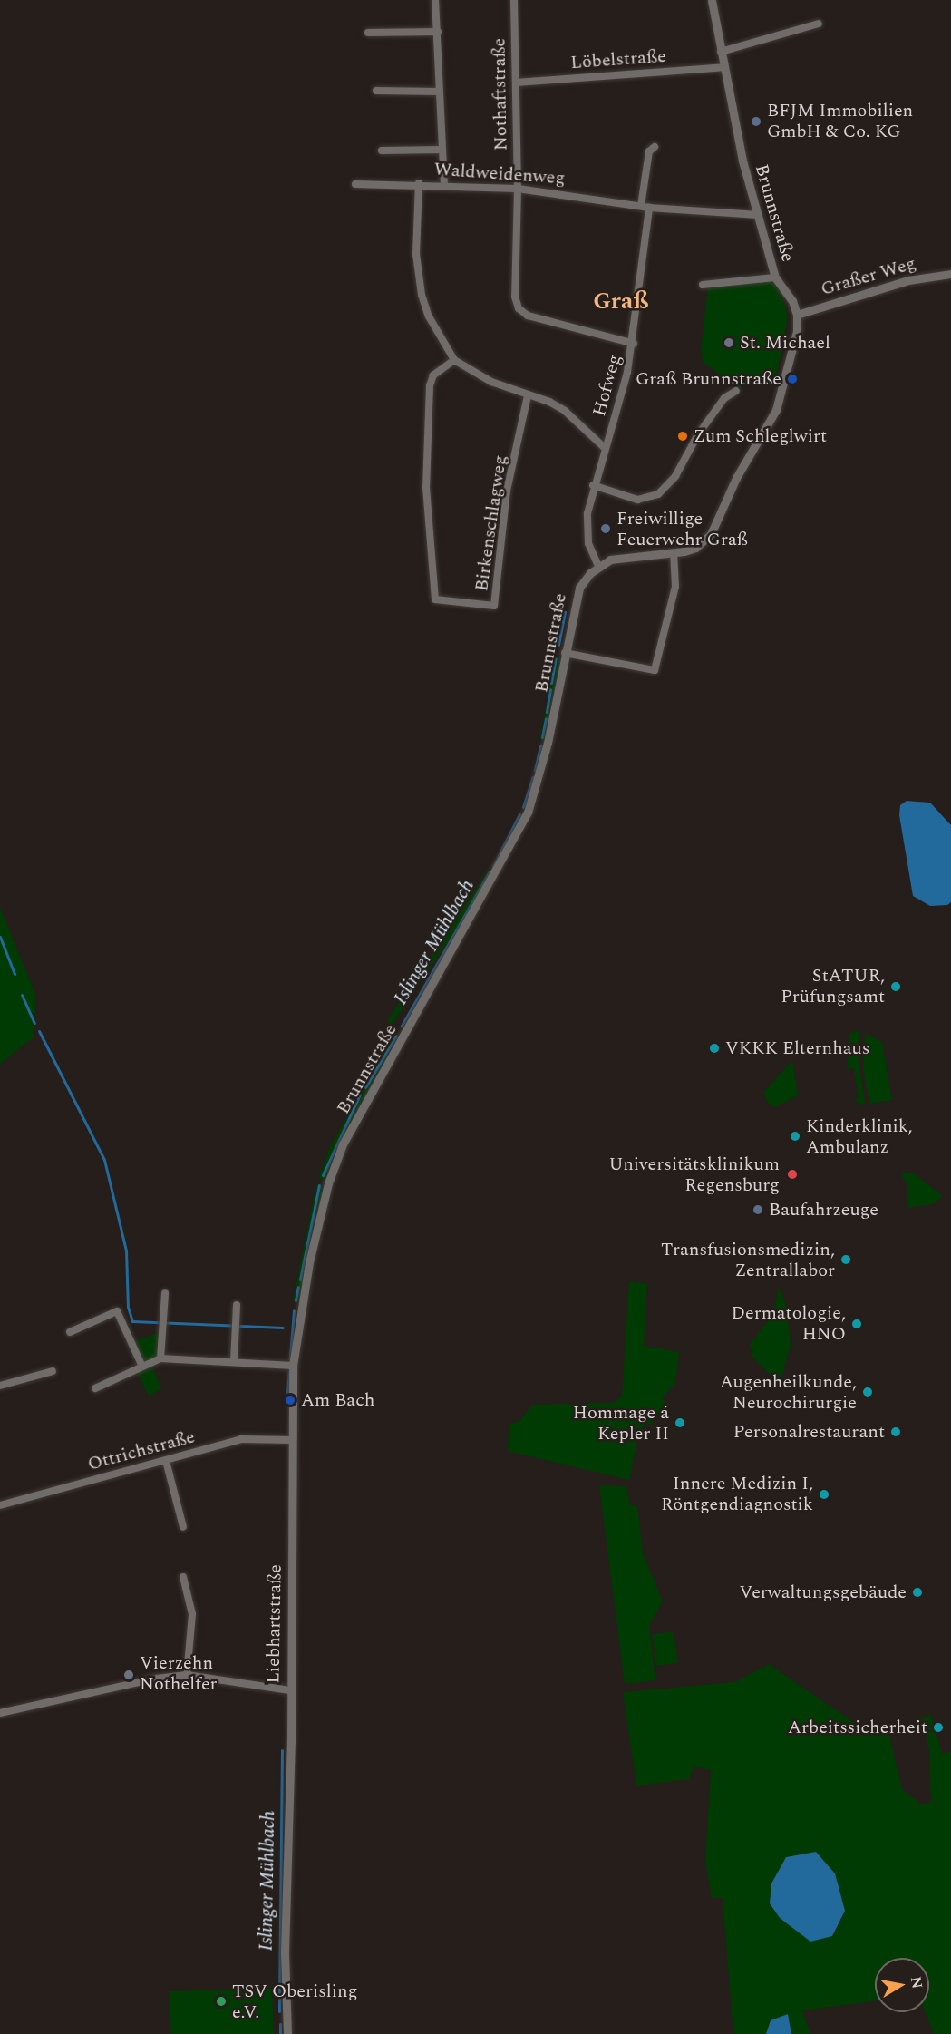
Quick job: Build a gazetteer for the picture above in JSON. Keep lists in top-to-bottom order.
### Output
{
  "streets": {
    "street": [
      "Löbelstraße",
      "Nothaftstraße",
      "Waldweidenweg",
      "Brunnstraße",
      "Graßer Weg",
      "Hofweg",
      "Birkenschlagweg",
      "Ottrichstraße",
      "Liebhartstraße"
    ]
  },
  "crossings": [
    ["Löbelstraße", "Nothaftstraße"],
    ["Löbelstraße", "Brunnstraße"],
    ["Nothaftstraße", "Waldweidenweg"],
    ["Nothaftstraße", "Hofweg"],
    ["Waldweidenweg", "Brunnstraße"],
    ["Waldweidenweg", "Hofweg"],
    ["Brunnstraße", "Graßer Weg"],
    ["Brunnstraße", "Hofweg"],
    ["Brunnstraße", "Liebhartstraße"],
    ["Ottrichstraße", "Liebhartstraße"]
  ],
  "districts": ["Graß"],
  "water": ["Islinger Mühlbach"],
  "places": [
    "BFJM Immobilien GmbH & Co. KG",
    "St. Michael",
    "Graß Brunnstraße",
    "Zum Schleglwirt",
    "Freiwillige Feuerwehr Graß",
    "StATUR, Prüfungsamt",
    "VKKK Elternhaus",
    "Kinderklinik, Ambulanz",
    "Universitätsklinikum Regensburg",
    "Baufahrzeuge",
    "Transfusionsmedizin, Zentrallabor",
    "Dermatologie, HNO",
    "Augenheilkunde, Neurochirurgie",
    "Am Bach",
    "Hommage á Kepler II",
    "Personalrestaurant",
    "Innere Medizin I, Röntgendiagnostik",
    "Verwaltungsgebäude",
    "Vierzehn Nothelfer",
    "Arbeitssicherheit",
    "TSV Oberisling e.V."
  ],
  "north": "right"
}
